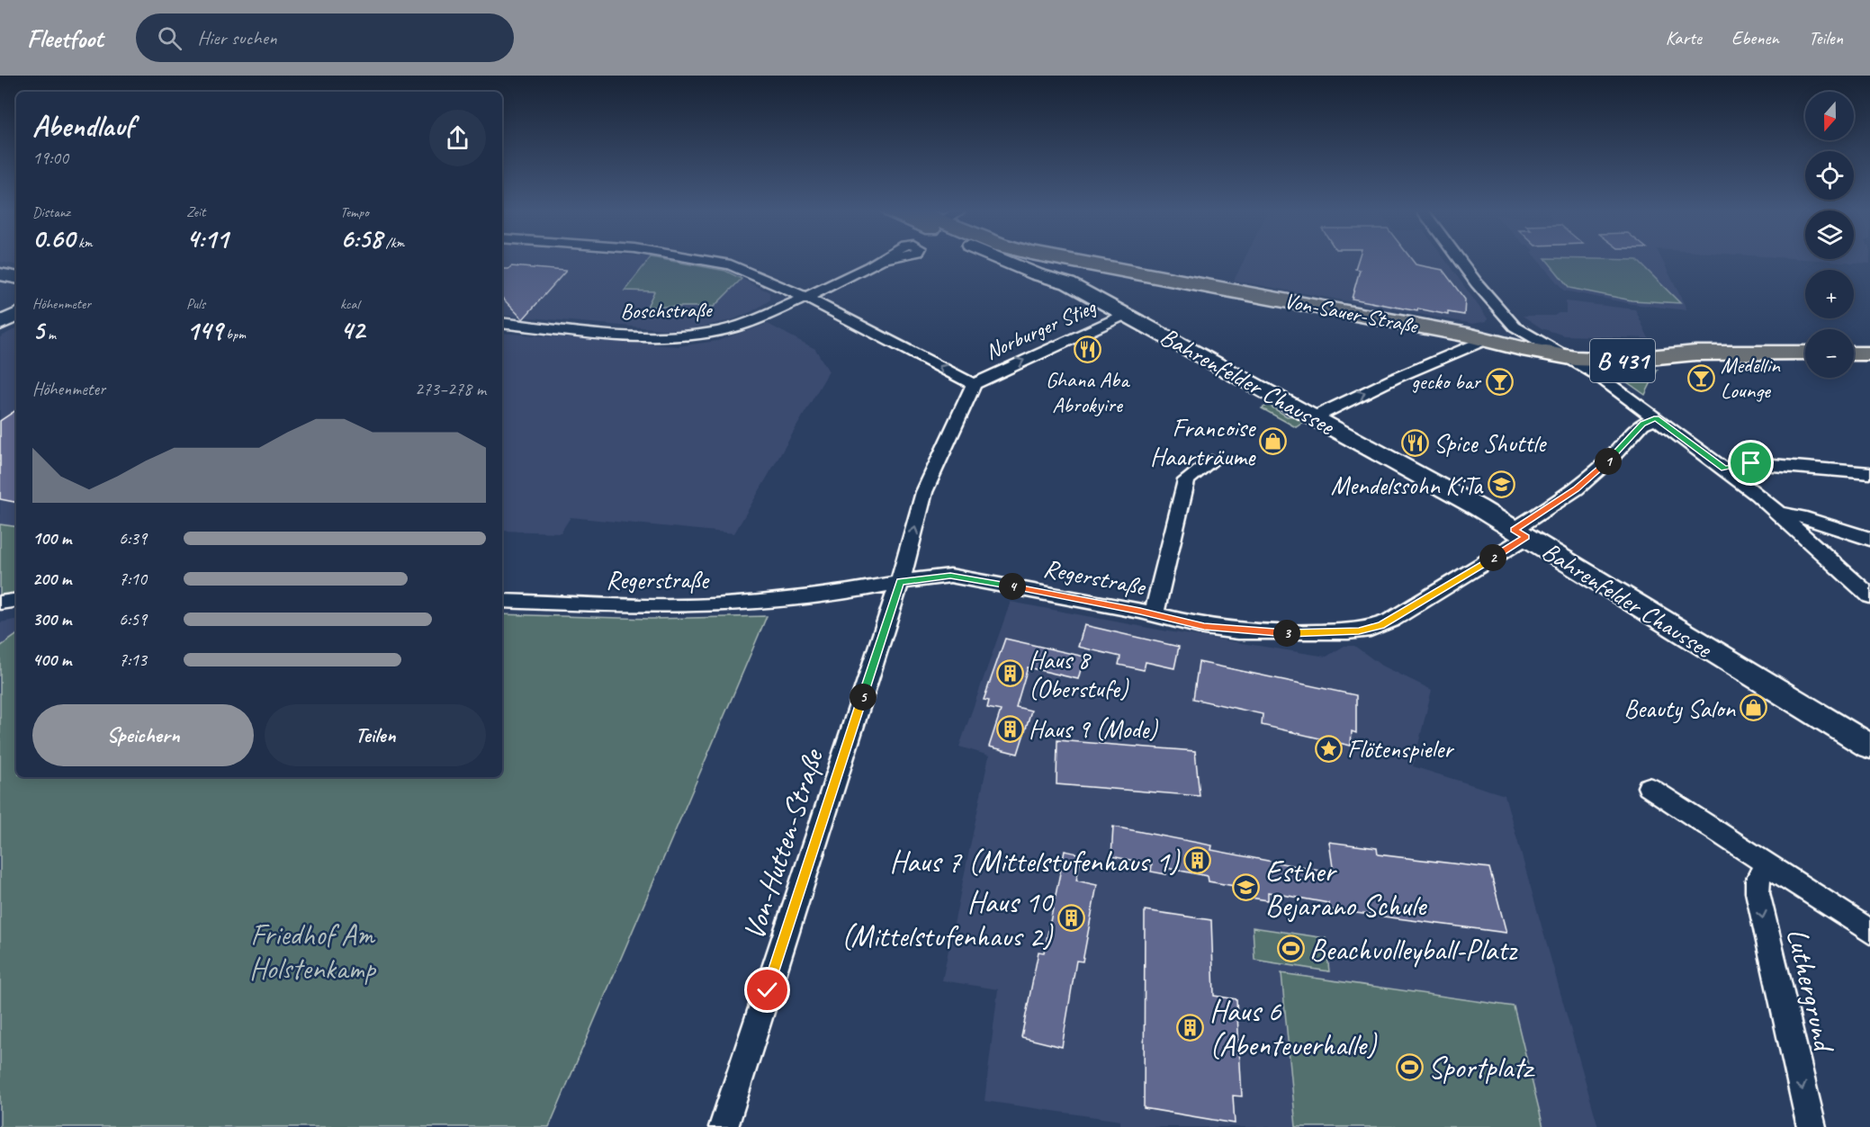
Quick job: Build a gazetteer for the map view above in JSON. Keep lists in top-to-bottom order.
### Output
{
  "streets": {
    "main road": ["Von-Sauer-Straße", "B 431", "Bahrenfelder Chaussee"],
    "street": [
      "Boschstraße",
      "Norburger Stieg",
      "Regerstraße",
      "Von-Hutten-Straße",
      "Luthergrund"
    ]
  },
  "crossings": [
    ["Von-Sauer-Straße", "Bahrenfelder Chaussee"],
    ["Norburger Stieg", "Bahrenfelder Chaussee"],
    ["Norburger Stieg", "Von-Hutten-Straße"],
    ["Bahrenfelder Chaussee", "Regerstraße"],
    ["Regerstraße", "Von-Hutten-Straße"]
  ],
  "one_way": ["Norburger Stieg", "Luthergrund"],
  "parks": ["Friedhof Am Holstenkamp"],
  "places": {
    "restaurant": ["Ghana Aba Abrokyire", "Spice Shuttle"],
    "bar": ["Medellin Lounge", "gecko bar"],
    "shop": ["Francoise Haarträume", "Beauty Salon"],
    "school or university": ["Mendelssohn KiTa", "Esther Bejarano Schule"],
    "building": [
      "Haus 8 (Oberstufe)",
      "Haus 9 (Mode)",
      "Haus 7 (Mittelstufenhaus 1)",
      "Haus 10 (Mittelstufenhaus 2)",
      "Haus 6 (Abenteuerhalle)"
    ],
    "place": ["Flötenspieler"],
    "sports": ["Beachvolleyball-Platz", "Sportplatz"]
  },
  "north": "bottom",
  "page": {
    "header": "Fleetfoot",
    "search": "Hier suchen",
    "nav": ["Karte", "Ebenen", "Teilen"],
    "map_buttons": ["+", "−"],
    "heading": ["Abendlauf", "19:00"],
    "stats": [
      ["Distanz", "0.60 km"],
      ["Zeit", "4:11"],
      ["Tempo", "6:58 /km"],
      ["Höhenmeter", "5 m"],
      ["Puls", "149 bpm"],
      ["kcal", "42"]
    ],
    "chart": ["Höhenmeter", "273–278 m"],
    "pins": [
      "1",
      "2",
      "4",
      "3",
      "5"
    ],
    "list": [
      {
        "name": "100 m",
        "note": "6:39"
      },
      {
        "name": "200 m",
        "note": "7:10"
      },
      {
        "name": "300 m",
        "note": "6:59"
      },
      {
        "name": "400 m",
        "note": "7:13"
      }
    ],
    "buttons": ["Speichern", "Teilen"]
  }
}
